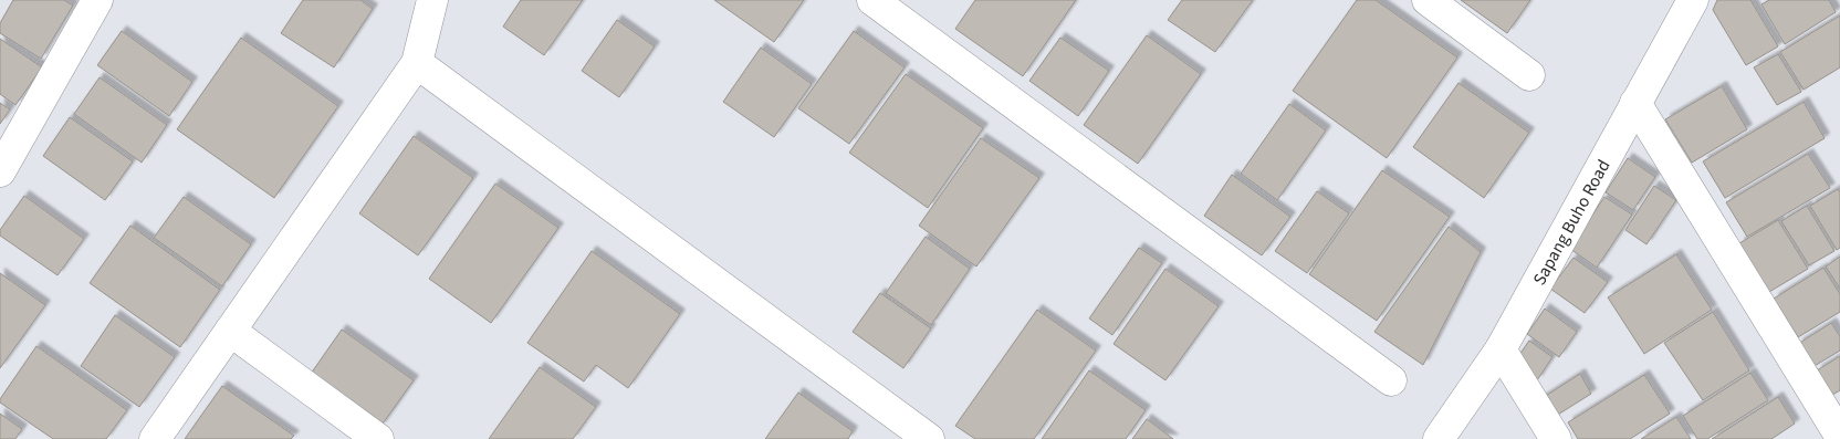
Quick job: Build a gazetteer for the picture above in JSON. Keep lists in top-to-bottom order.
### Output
{
  "streets": {
    "street": ["Sapang Buho Road"]
  }
}
